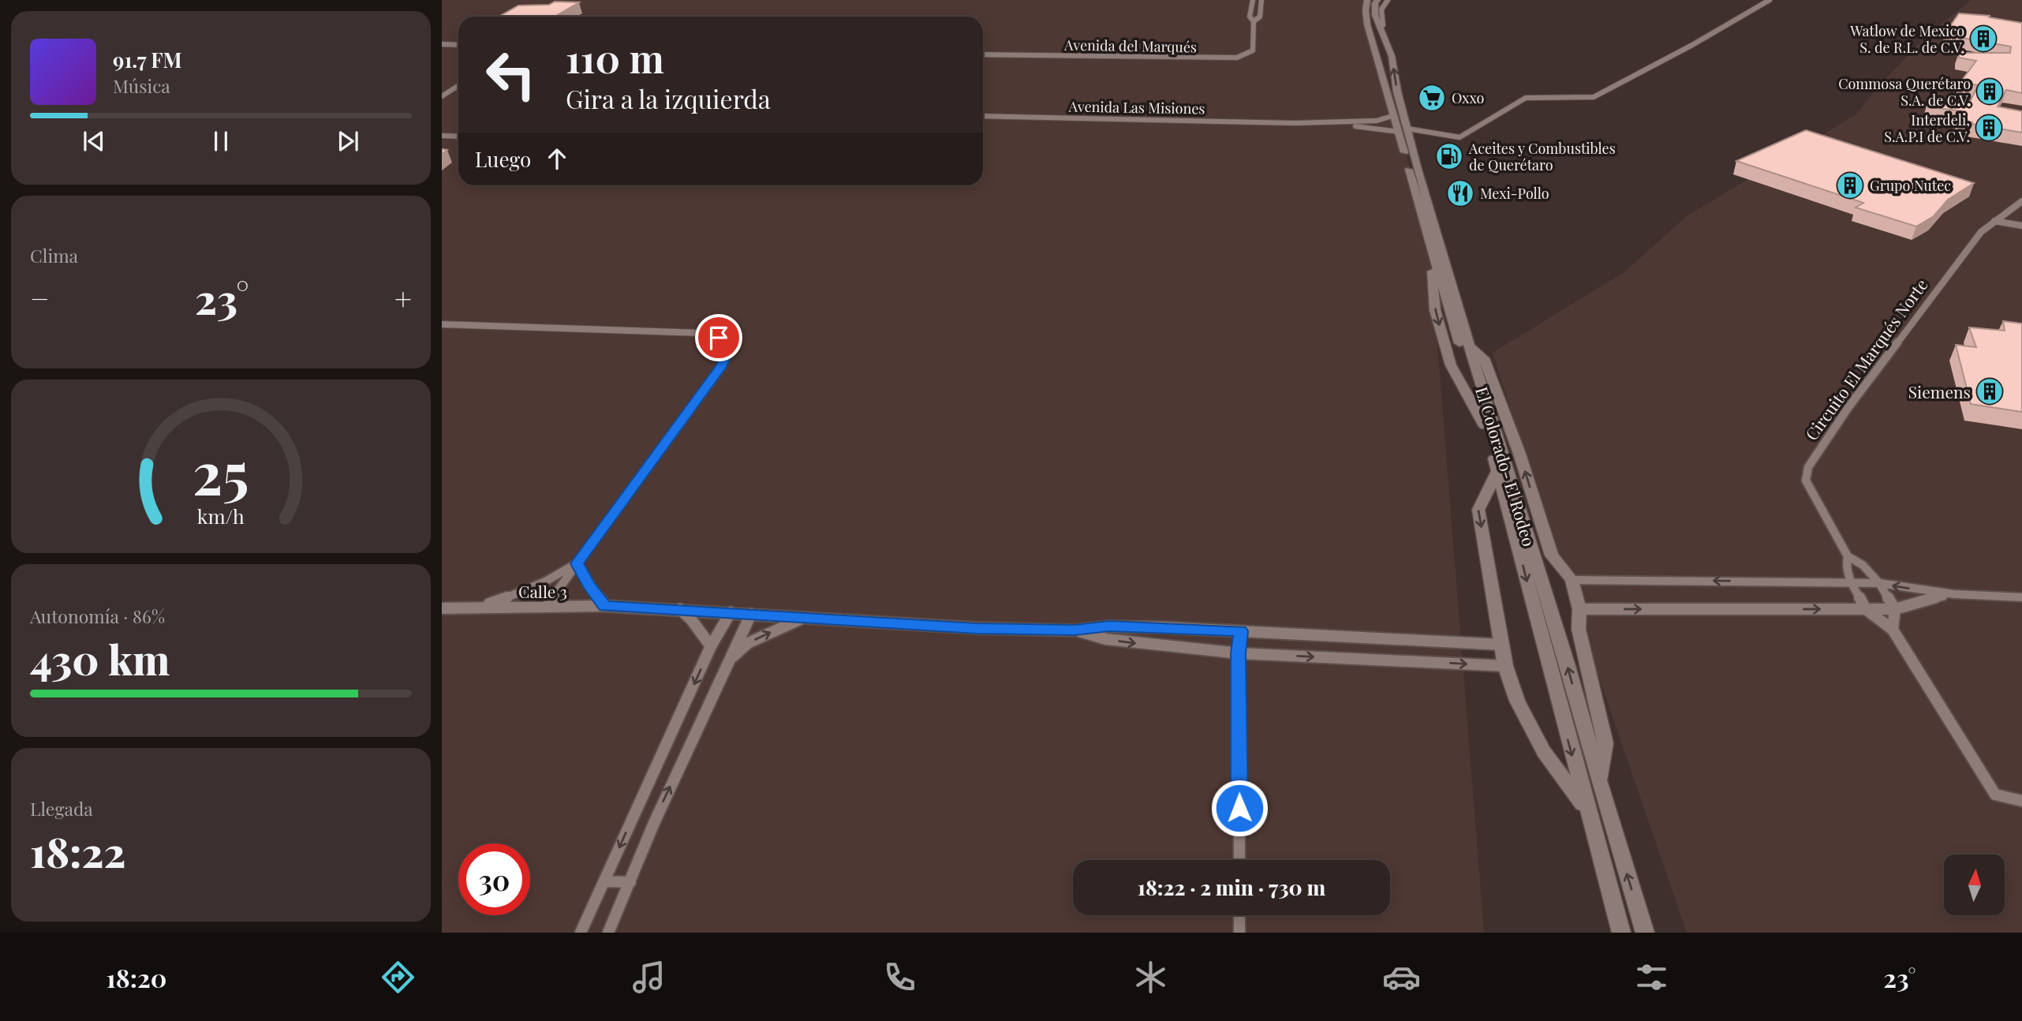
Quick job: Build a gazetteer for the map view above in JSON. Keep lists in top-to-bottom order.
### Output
{
  "streets": {
    "main road": ["El Colorado- El Rodeo"],
    "street": [
      "Avenida del Marqués",
      "Avenida Las Misiones",
      "Circuito El Marqués Norte",
      "Calle 3"
    ]
  },
  "crossings": [
    ["Avenida Las Misiones", "El Colorado- El Rodeo"]
  ],
  "places": {
    "building": [
      "Watlow de Mexico S. de R.L. de C.V.",
      "Commosa Querétaro S.A. de C.V.",
      "Interdeli, S.A.P.I de C.V.",
      "Grupo Nutec",
      "Siemens"
    ],
    "supermarket": ["Oxxo"],
    "fuel station": ["Aceites y Combustibles de Querétaro"],
    "restaurant": ["Mexi-Pollo"]
  },
  "north": "top",
  "page": {
    "turn": ["110 m", "Gira a la izquierda"],
    "song": ["91.7 FM", "Música"],
    "then": "Luego",
    "tile": [
      "Clima",
      ["Autonomía · 86%", "430 km"],
      ["Llegada", "18:22"]
    ],
    "heat": ["−", "23°", "+"],
    "limit": "30",
    "trip": "18:22 · 2 min · 730 m",
    "tabs": ["18:20", "23°"],
    "gauge": ["25", "km/h"]
  }
}
